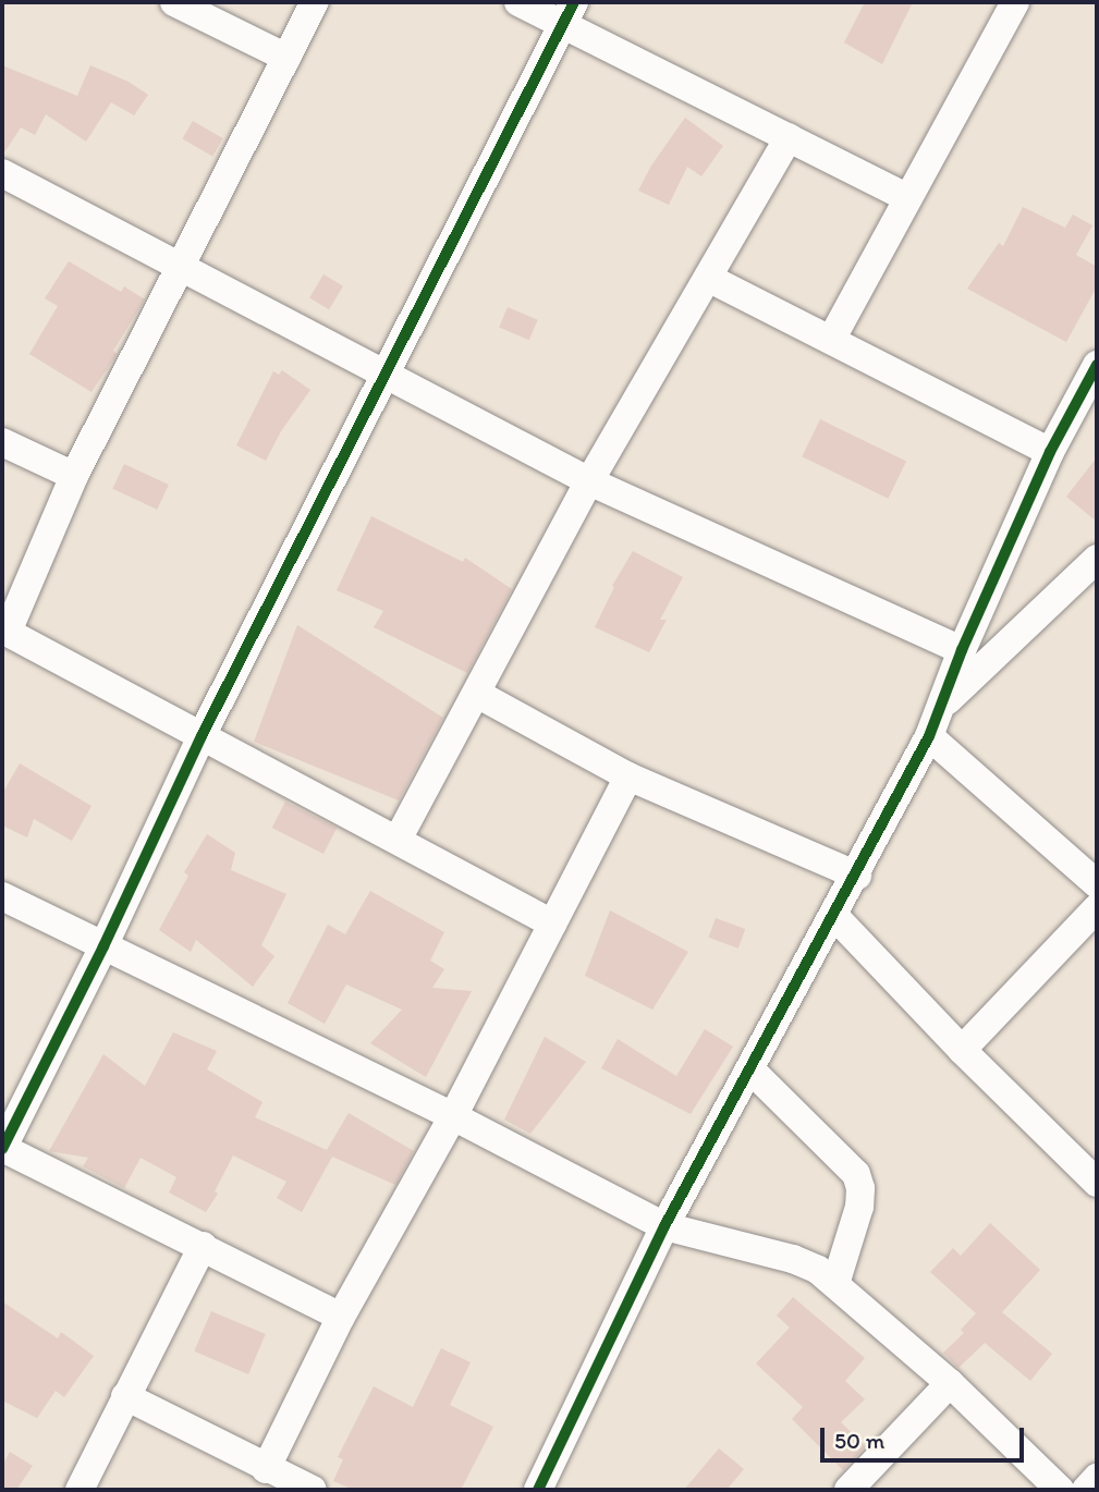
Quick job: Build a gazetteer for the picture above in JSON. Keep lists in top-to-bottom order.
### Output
{
  "scale_bar": "50 m"
}
